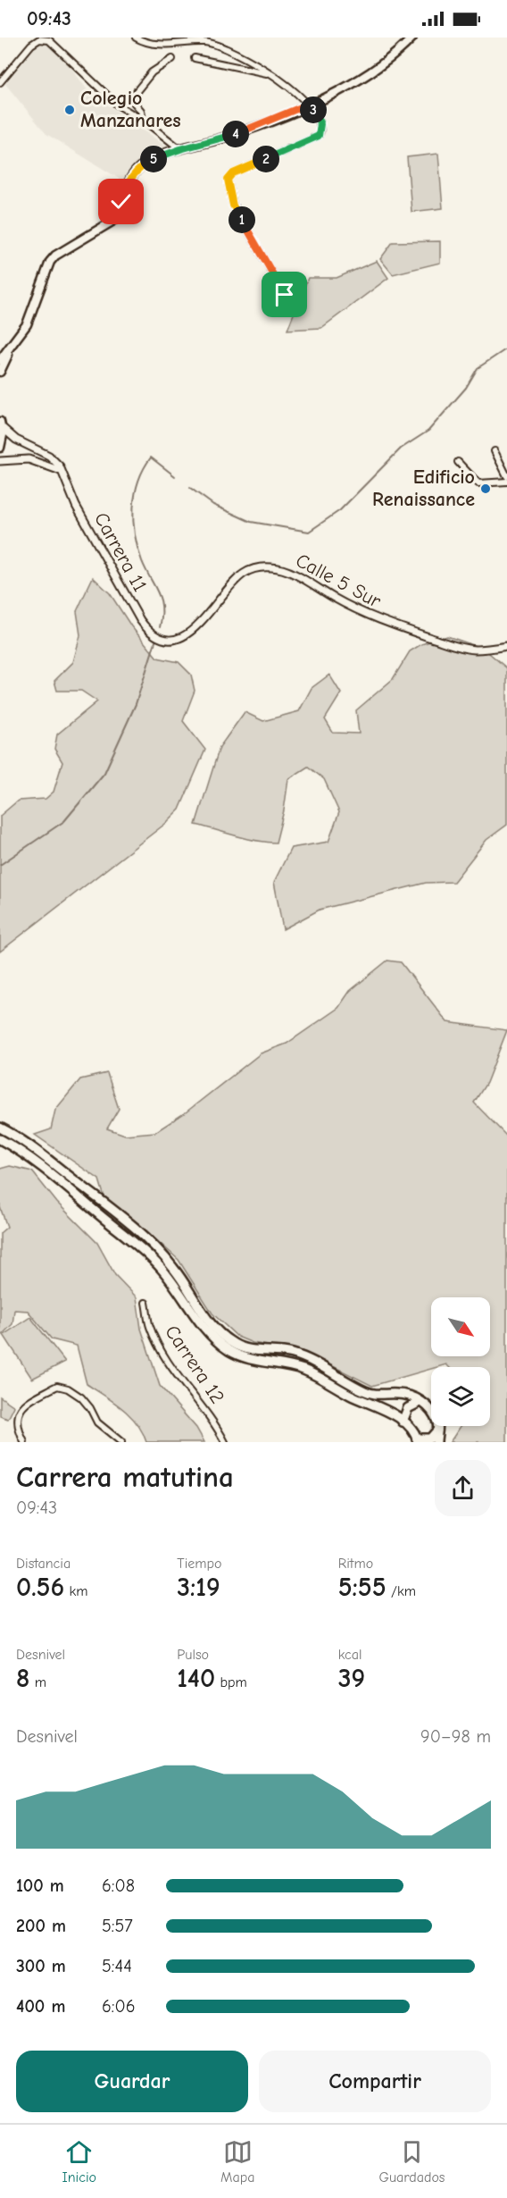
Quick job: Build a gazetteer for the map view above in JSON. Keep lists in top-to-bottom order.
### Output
{
  "streets": {
    "street": ["Carrera 11", "Calle 5 Sur", "Carrera 12"]
  },
  "crossings": [
    ["Carrera 11", "Calle 5 Sur"]
  ],
  "places": ["Colegio Manzanares", "Edificio Renaissance"],
  "north": "bottom right",
  "page": {
    "status": "09:43",
    "pins": [
      "3",
      "4",
      "2",
      "5",
      "1"
    ],
    "heading": ["Carrera matutina", "09:43"],
    "stats": [
      ["Distancia", "0.56 km"],
      ["Tiempo", "3:19"],
      ["Ritmo", "5:55 /km"],
      ["Desnivel", "8 m"],
      ["Pulso", "140 bpm"],
      ["kcal", "39"]
    ],
    "chart": ["Desnivel", "90–98 m"],
    "list": [
      {
        "name": "100 m",
        "note": "6:08"
      },
      {
        "name": "200 m",
        "note": "5:57"
      },
      {
        "name": "300 m",
        "note": "5:44"
      },
      {
        "name": "400 m",
        "note": "6:06"
      }
    ],
    "buttons": ["Guardar", "Compartir"],
    "tabs": ["Inicio", "Mapa", "Guardados"]
  }
}
